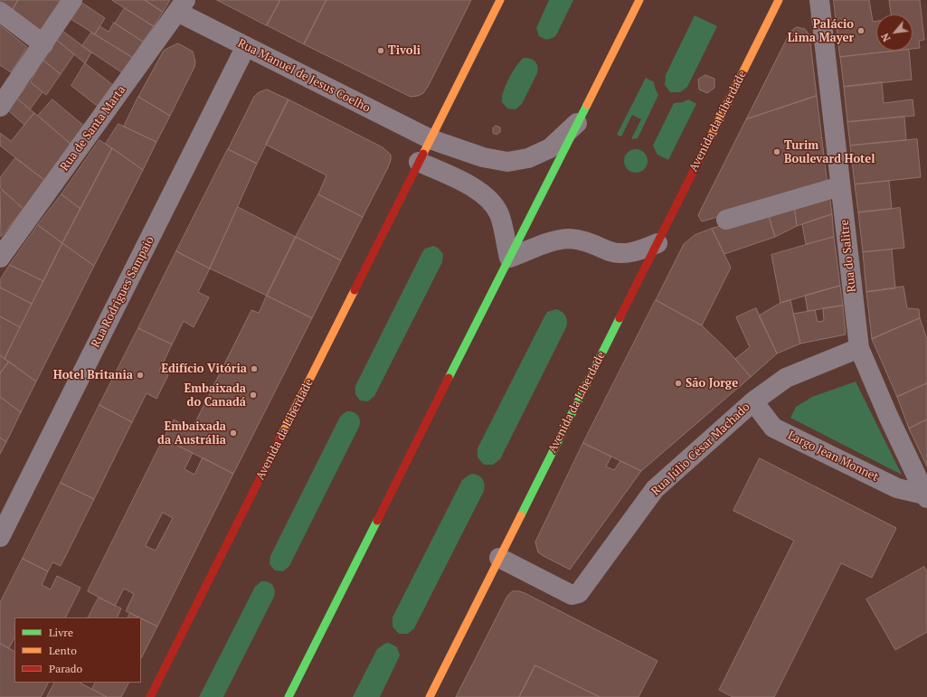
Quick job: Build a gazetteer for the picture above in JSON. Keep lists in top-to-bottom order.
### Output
{
  "streets": {
    "street": [
      "Rua Manuel de Jesus Coelho",
      "Avenida da Liberdade",
      "Rua de Santa Marta",
      "Rua do Salitre",
      "Rua Rodrigues Sampaio",
      "Rua Júlio César Machado",
      "Largo Jean Monnet"
    ]
  },
  "crossings": [
    ["Rua Manuel de Jesus Coelho", "Avenida da Liberdade"],
    ["Rua Manuel de Jesus Coelho", "Rua de Santa Marta"],
    ["Rua Manuel de Jesus Coelho", "Rua Rodrigues Sampaio"],
    ["Avenida da Liberdade", "Rua Júlio César Machado"],
    ["Rua do Salitre", "Rua Júlio César Machado"],
    ["Rua do Salitre", "Largo Jean Monnet"],
    ["Rua Júlio César Machado", "Largo Jean Monnet"]
  ],
  "places": [
    "Palácio Lima Mayer",
    "Tivoli",
    "Turim Boulevard Hotel",
    "Edifício Vitória",
    "Hotel Britania",
    "São Jorge",
    "Embaixada do Canadá",
    "Embaixada da Austrália"
  ],
  "legend": ["Livre", "Lento", "Parado"],
  "north": "bottom left"
}
